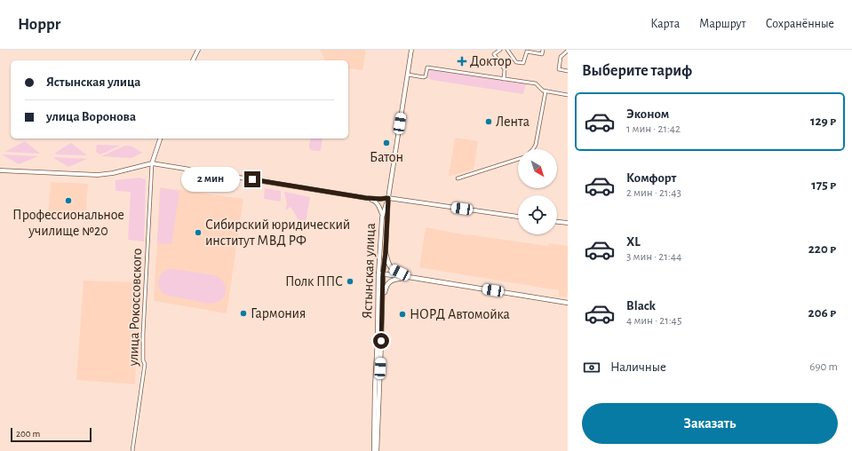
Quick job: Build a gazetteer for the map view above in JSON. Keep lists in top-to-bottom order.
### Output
{
  "streets": {
    "main road": ["Ястынская улица"],
    "street": ["улица Рокоссовского"]
  },
  "places": {
    "health": ["Доктор"],
    "other": [
      "Лента",
      "Батон",
      "Профессиональное училище №20",
      "Сибирский юридический институт МВД РФ",
      "Полк ППС",
      "Гармония",
      "НОРД Автомойка"
    ]
  },
  "scale_bar": "200 m",
  "north": "bottom right",
  "page": {
    "header": "Hoppr",
    "nav": ["Карта", "Маршрут", "Сохранённые"],
    "heading": "Выберите тариф",
    "banner": ["Ястынская улица", "улица Воронова"],
    "list": [
      {
        "name": "Эконом",
        "note": "1 мин · 21:42",
        "value": "129 ₽"
      },
      {
        "name": "Комфорт",
        "note": "2 мин · 21:43",
        "value": "175 ₽"
      },
      {
        "name": "XL",
        "note": "3 мин · 21:44",
        "value": "220 ₽"
      },
      {
        "name": "Black",
        "note": "4 мин · 21:45",
        "value": "206 ₽"
      }
    ],
    "bubble": "2 мин",
    "pay": ["Наличные", "690 m"],
    "buttons": "Заказать",
    "scale": "200 m"
  }
}
